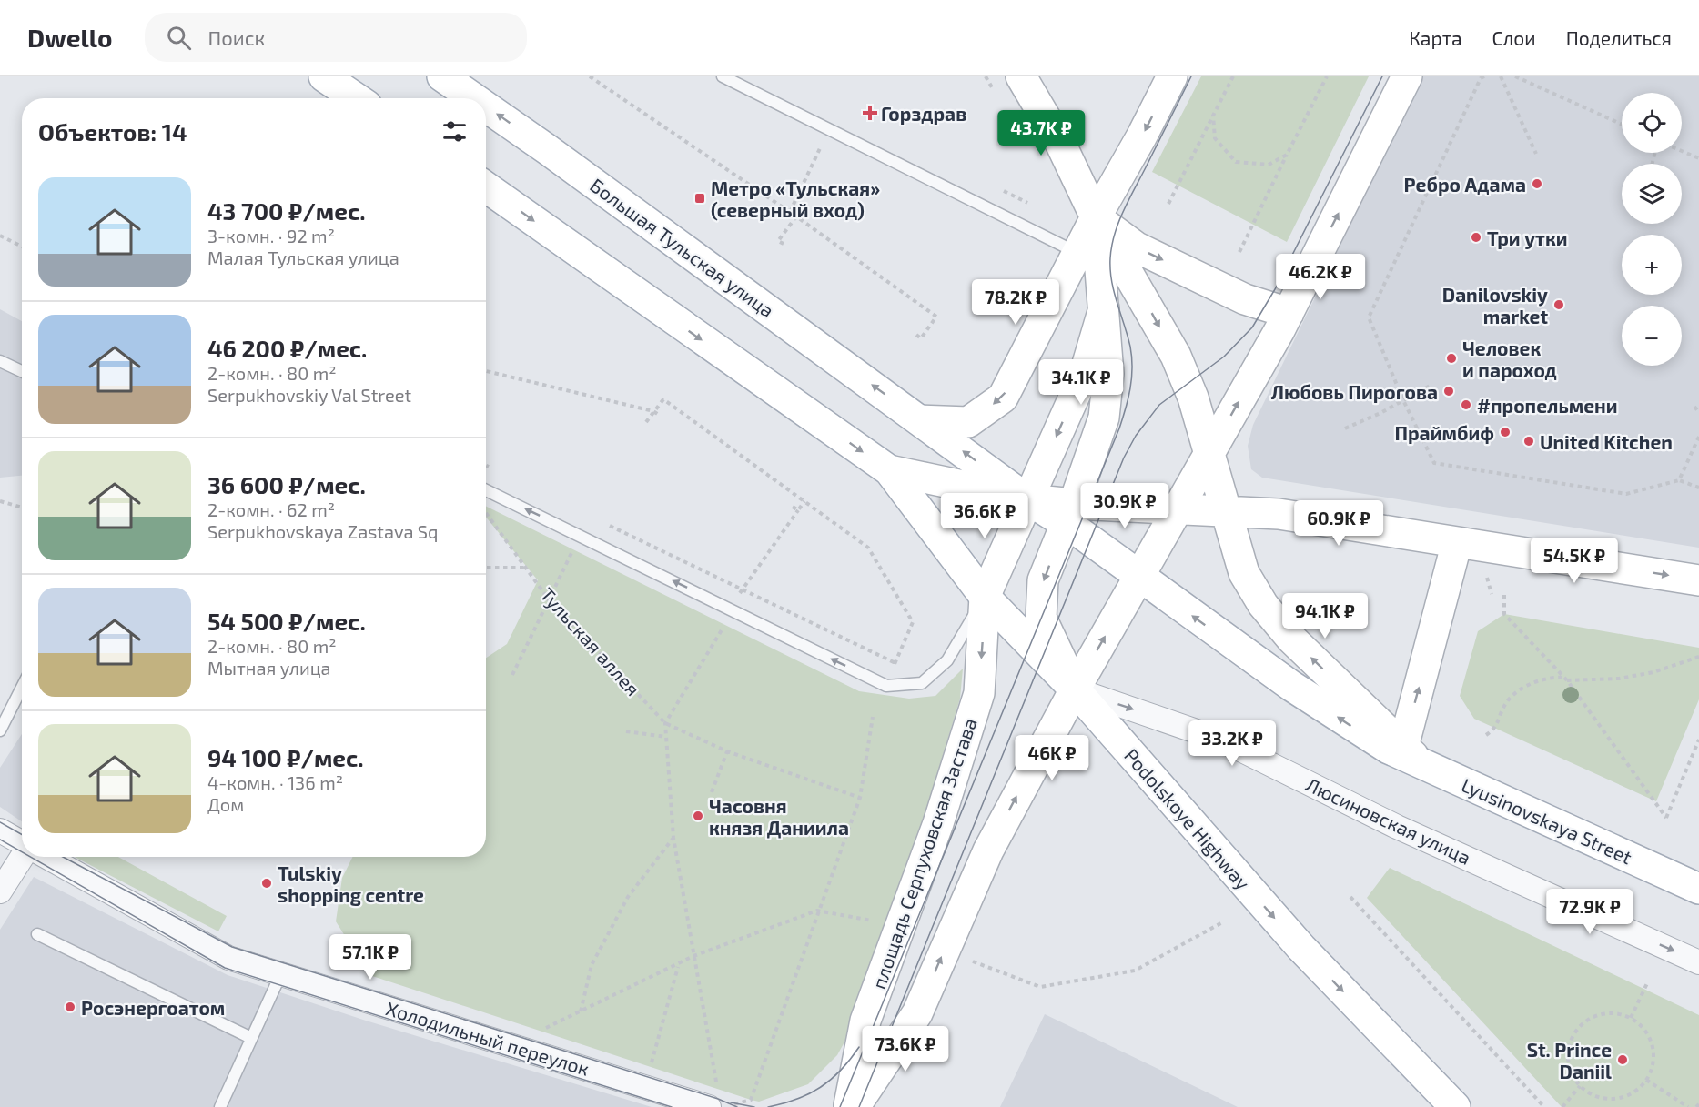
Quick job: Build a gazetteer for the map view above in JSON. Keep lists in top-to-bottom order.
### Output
{
  "streets": {
    "main road": [
      "Большая Тульская улица",
      "Podolskoye Highway",
      "Lyusinovskaya Street",
      "площадь Серпуховская Застава"
    ],
    "street": ["Люсиновская улица", "Холодильный переулок"],
    "path": ["Тульская аллея"]
  },
  "crossings": [
    ["Podolskoye Highway", "Люсиновская улица"],
    ["Podolskoye Highway", "площадь Серпуховская Застава"]
  ],
  "one_way": ["Люсиновская улица"],
  "places": {
    "health": ["Горздрав"],
    "other": [
      "Ребро Адама",
      "Три утки",
      "Danilovskiy market",
      "Человек и пароход",
      "Любовь Пирогова",
      "#пропельмени",
      "Праймбиф",
      "United Kitchen",
      "Часовня князя Даниила",
      "Tulskiy shopping centre",
      "Росэнергоатом",
      "St. Prince Daniil"
    ],
    "transit": ["Метро «Тульская» (северный вход)"]
  },
  "page": {
    "header": "Dwello",
    "search": "Поиск",
    "nav": ["Карта", "Слои", "Поделиться"],
    "map_buttons": ["+", "−"],
    "heading": "Объектов: 14",
    "price": [
      "43.7K ₽",
      "46.2K ₽",
      "78.2K ₽",
      "34.1K ₽",
      "30.9K ₽",
      "36.6K ₽",
      "60.9K ₽",
      "54.5K ₽",
      "94.1K ₽",
      "33.2K ₽",
      "46K ₽",
      "72.9K ₽",
      "57.1K ₽",
      "73.6K ₽"
    ],
    "list": [
      {
        "name": "43 700 ₽/мес.",
        "note": "3-комн. · 92 m² · Малая Тульская улица"
      },
      {
        "name": "46 200 ₽/мес.",
        "note": "2-комн. · 80 m² · Serpukhovskiy Val Street"
      },
      {
        "name": "36 600 ₽/мес.",
        "note": "2-комн. · 62 m² · Serpukhovskaya Zastava Sq"
      },
      {
        "name": "54 500 ₽/мес.",
        "note": "2-комн. · 80 m² · Мытная улица"
      },
      {
        "name": "94 100 ₽/мес.",
        "note": "4-комн. · 136 m² · Дом"
      }
    ]
  }
}
